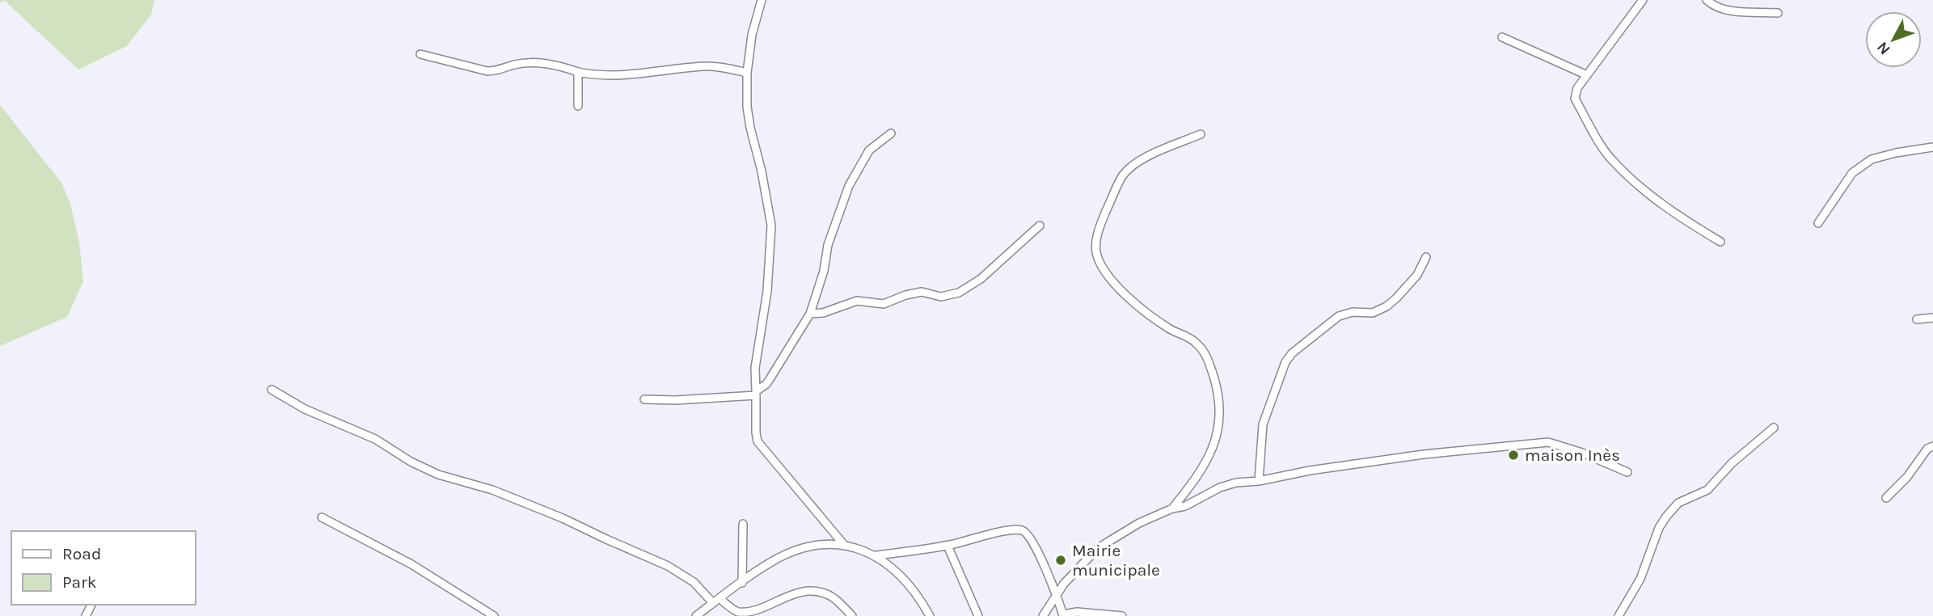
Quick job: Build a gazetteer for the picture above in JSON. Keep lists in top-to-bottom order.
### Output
{
  "places": ["maison Inès", "Mairie municipale"],
  "legend": ["Road", "Park"],
  "north": "bottom left"
}
